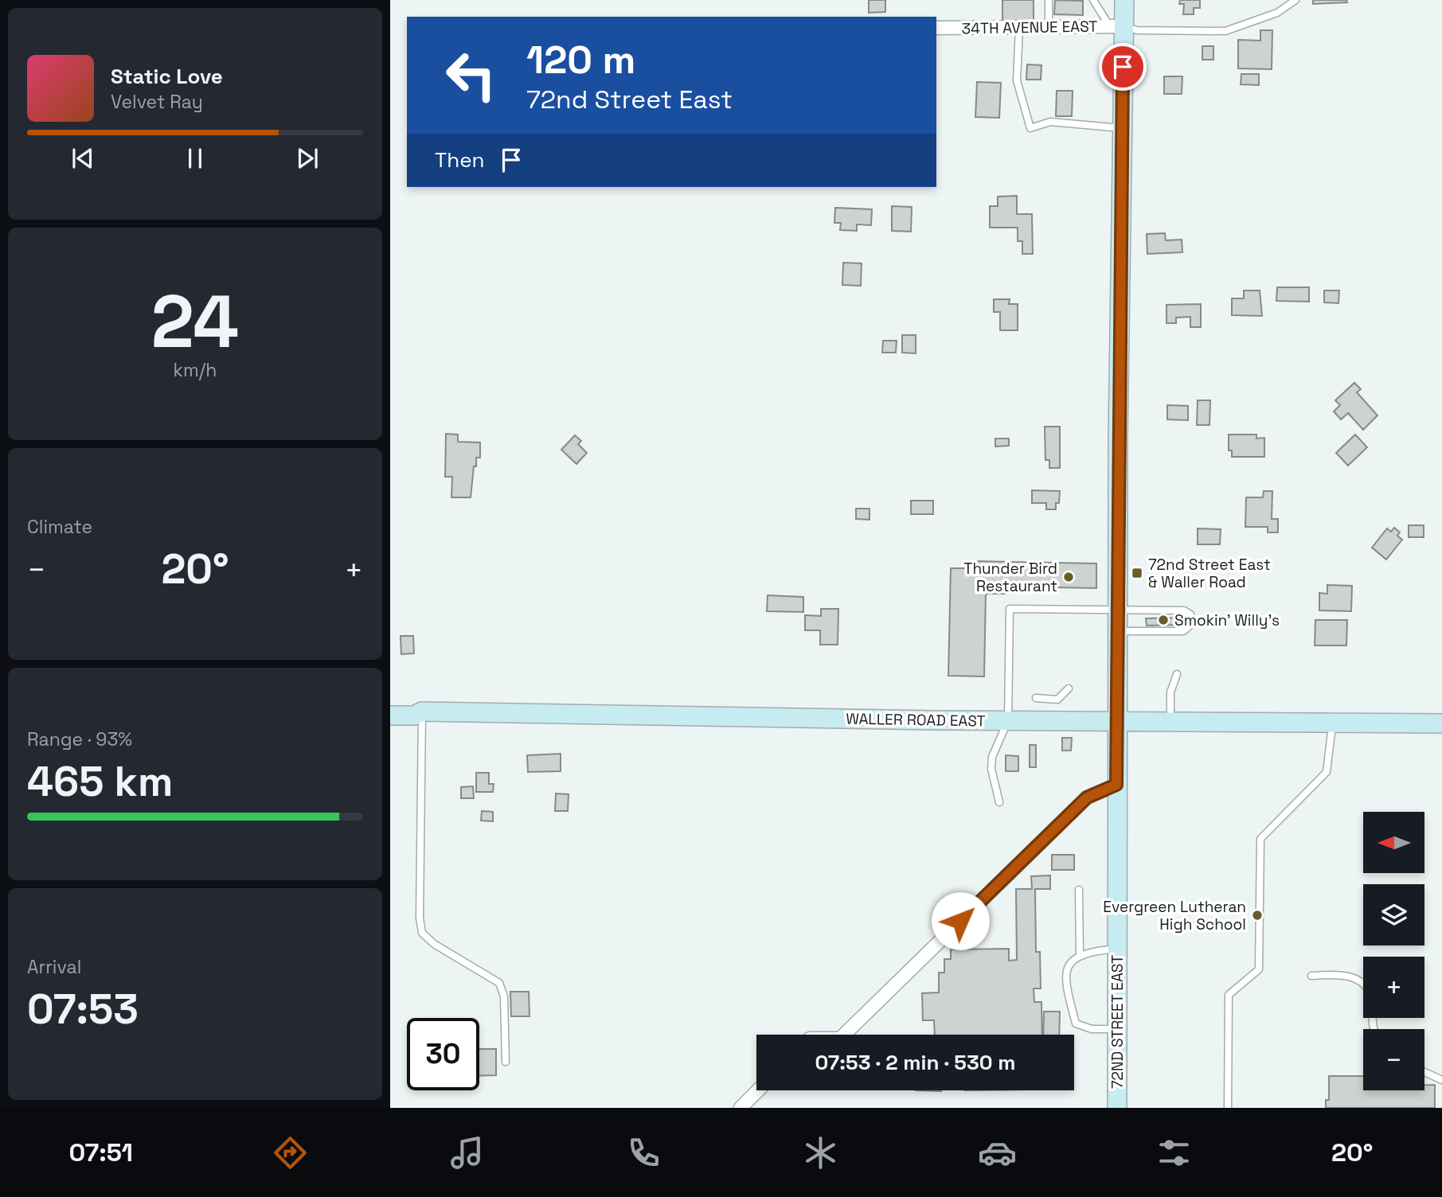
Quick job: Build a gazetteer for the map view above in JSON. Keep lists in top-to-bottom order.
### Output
{
  "streets": {
    "main road": ["WALLER ROAD EAST", "72ND STREET EAST"],
    "street": ["34TH AVENUE EAST"]
  },
  "crossings": [
    ["34TH AVENUE EAST", "72ND STREET EAST"],
    ["WALLER ROAD EAST", "72ND STREET EAST"]
  ],
  "places": {
    "transit": ["72nd Street East & Waller Road"],
    "other": ["Thunder Bird Restaurant", "Smokin' Willy's", "Evergreen Lutheran High School"]
  },
  "north": "left",
  "page": {
    "turn": ["120 m", "72nd Street East"],
    "song": ["Static Love", "Velvet Ray"],
    "then": "Then",
    "tile": [
      ["24", "km/h"],
      "Climate",
      ["Range · 93%", "465 km"],
      ["Arrival", "07:53"]
    ],
    "heat": ["−", "20°", "+"],
    "map_buttons": ["+", "−"],
    "limit": "30",
    "trip": "07:53 · 2 min · 530 m",
    "tabs": ["07:51", "20°"]
  }
}
